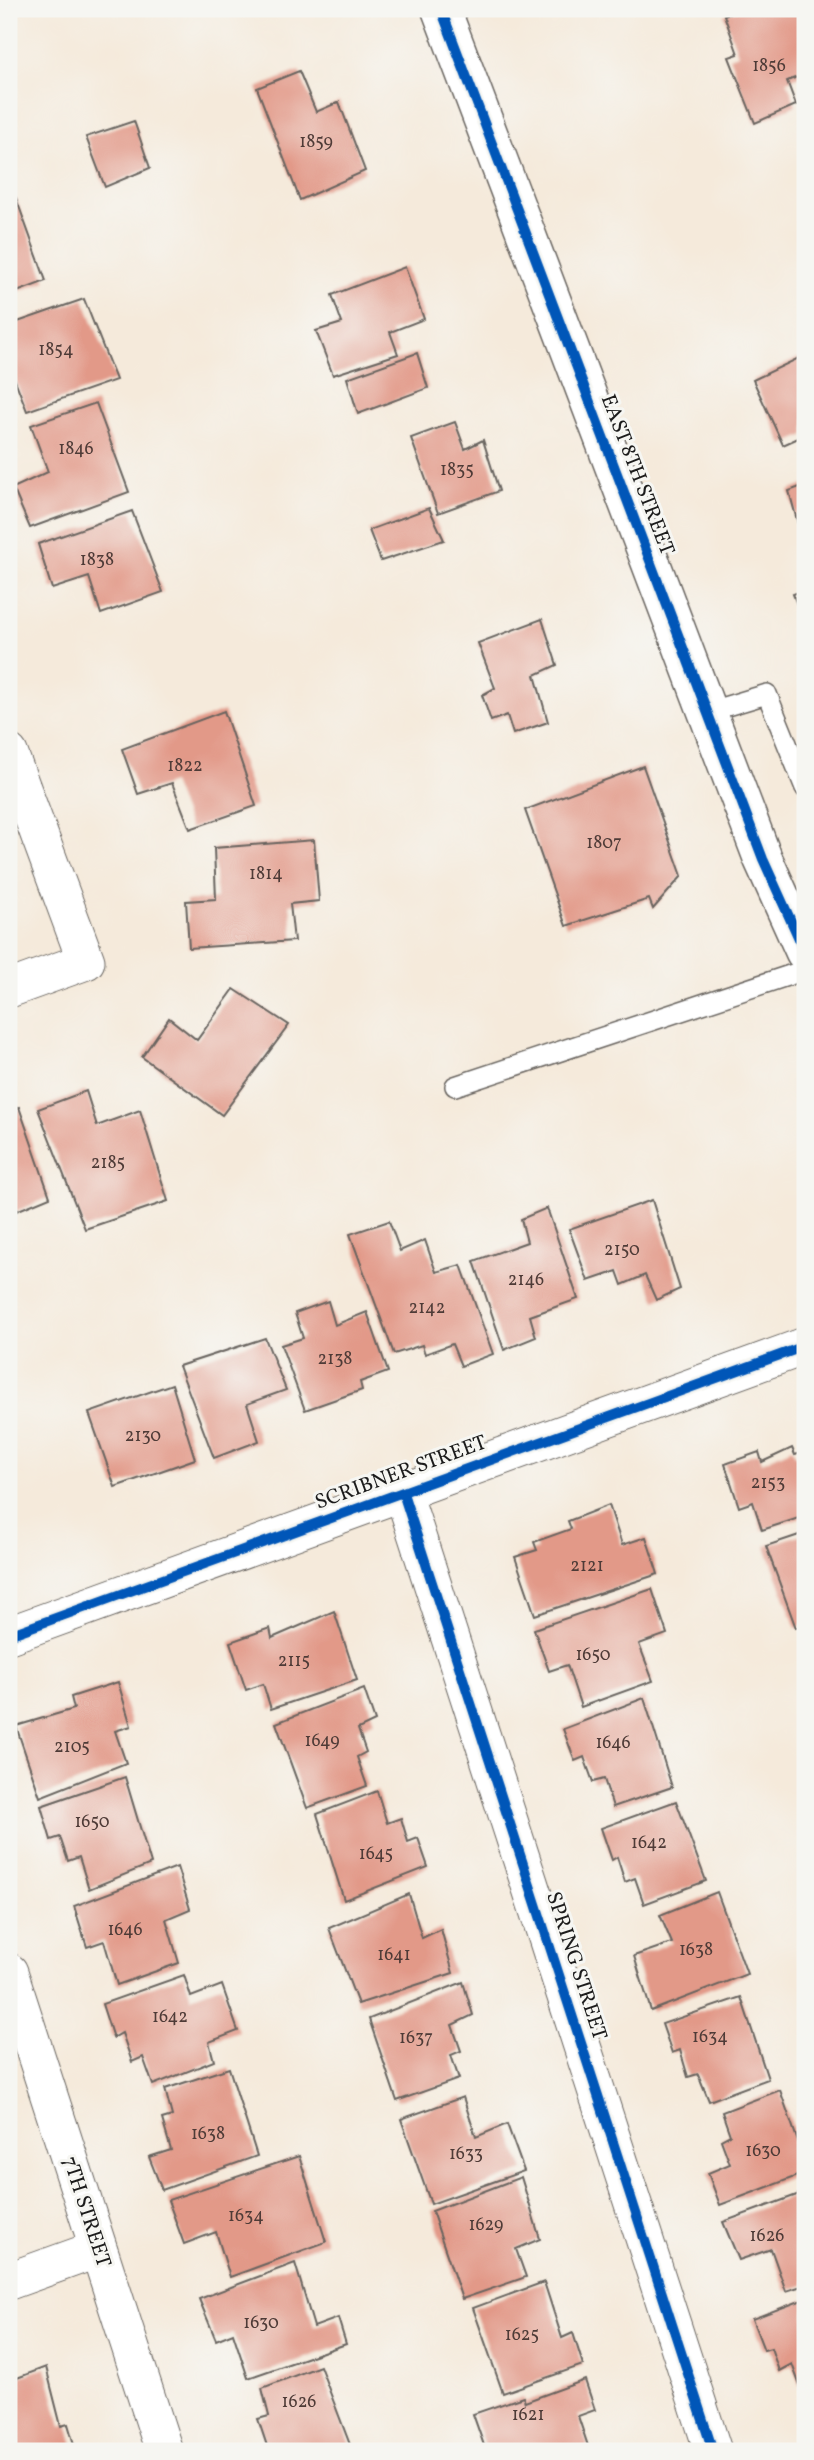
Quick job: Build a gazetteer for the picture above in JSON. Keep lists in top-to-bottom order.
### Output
{
  "streets": {
    "street": [
      "EAST 8TH STREET",
      "SCRIBNER STREET",
      "SPRING STREET",
      "7TH STREET"
    ]
  },
  "crossings": [
    ["SCRIBNER STREET", "SPRING STREET"]
  ],
  "house_numbers": [
    "1856",
    "1859",
    "1854",
    "1846",
    "1835",
    "1838",
    "1822",
    "1807",
    "1814",
    "2185",
    "2150",
    "2146",
    "2142",
    "2138",
    "2130",
    "2153",
    "2121",
    "1650",
    "2115",
    "1649",
    "1646",
    "2105",
    "1650",
    "1642",
    "1645",
    "1646",
    "1638",
    "1641",
    "1642",
    "1634",
    "1637",
    "1638",
    "1630",
    "1633",
    "1634",
    "1629",
    "1626",
    "1630",
    "1625",
    "1626",
    "1621"
  ]
}
